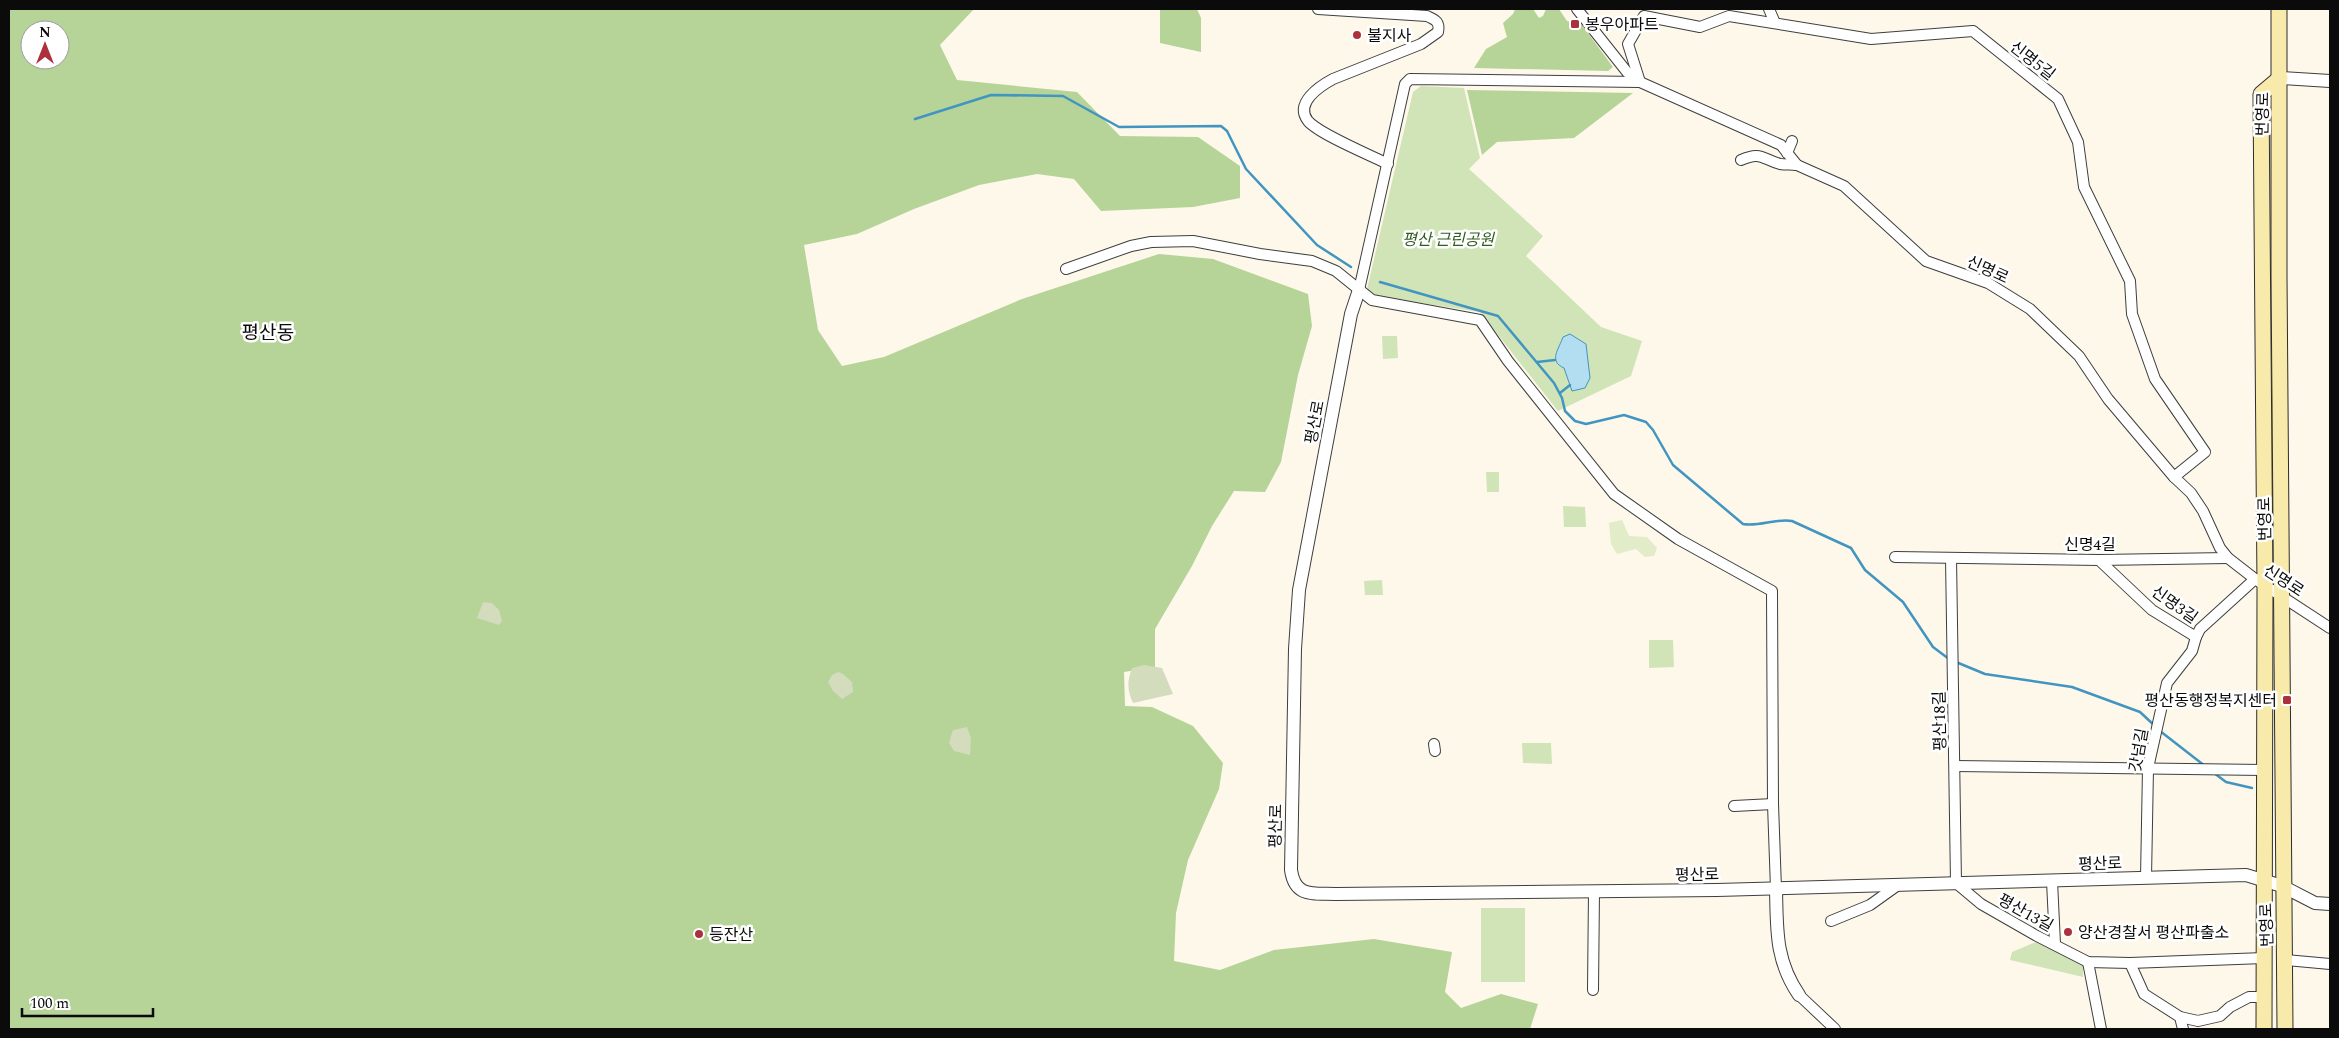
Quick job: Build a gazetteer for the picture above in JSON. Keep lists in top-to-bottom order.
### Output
{
  "streets": {
    "main road": ["번영로"],
    "street": [
      "신명5길",
      "신명로",
      "평산로",
      "신명4길",
      "신명3길",
      "평산18길",
      "갓넘길",
      "평산13길"
    ]
  },
  "crossings": [
    ["신명5길", "신명로"],
    ["번영로", "신명로"],
    ["번영로", "평산로"],
    ["신명로", "신명4길"],
    ["신명로", "신명3길"],
    ["평산로", "평산18길"],
    ["평산로", "갓넘길"],
    ["평산로", "평산13길"],
    ["신명4길", "신명3길"],
    ["신명4길", "평산18길"],
    ["신명3길", "갓넘길"],
    ["평산18길", "평산13길"]
  ],
  "districts": ["평산동"],
  "parks": ["평산 근린공원"],
  "places": {
    "transit": ["봉우아파트", "평산동행정복지센터"],
    "other": ["불지사", "양산경찰서 평산파출소", "등잔산"]
  },
  "scale_bar": "100 m",
  "north": "top"
}
